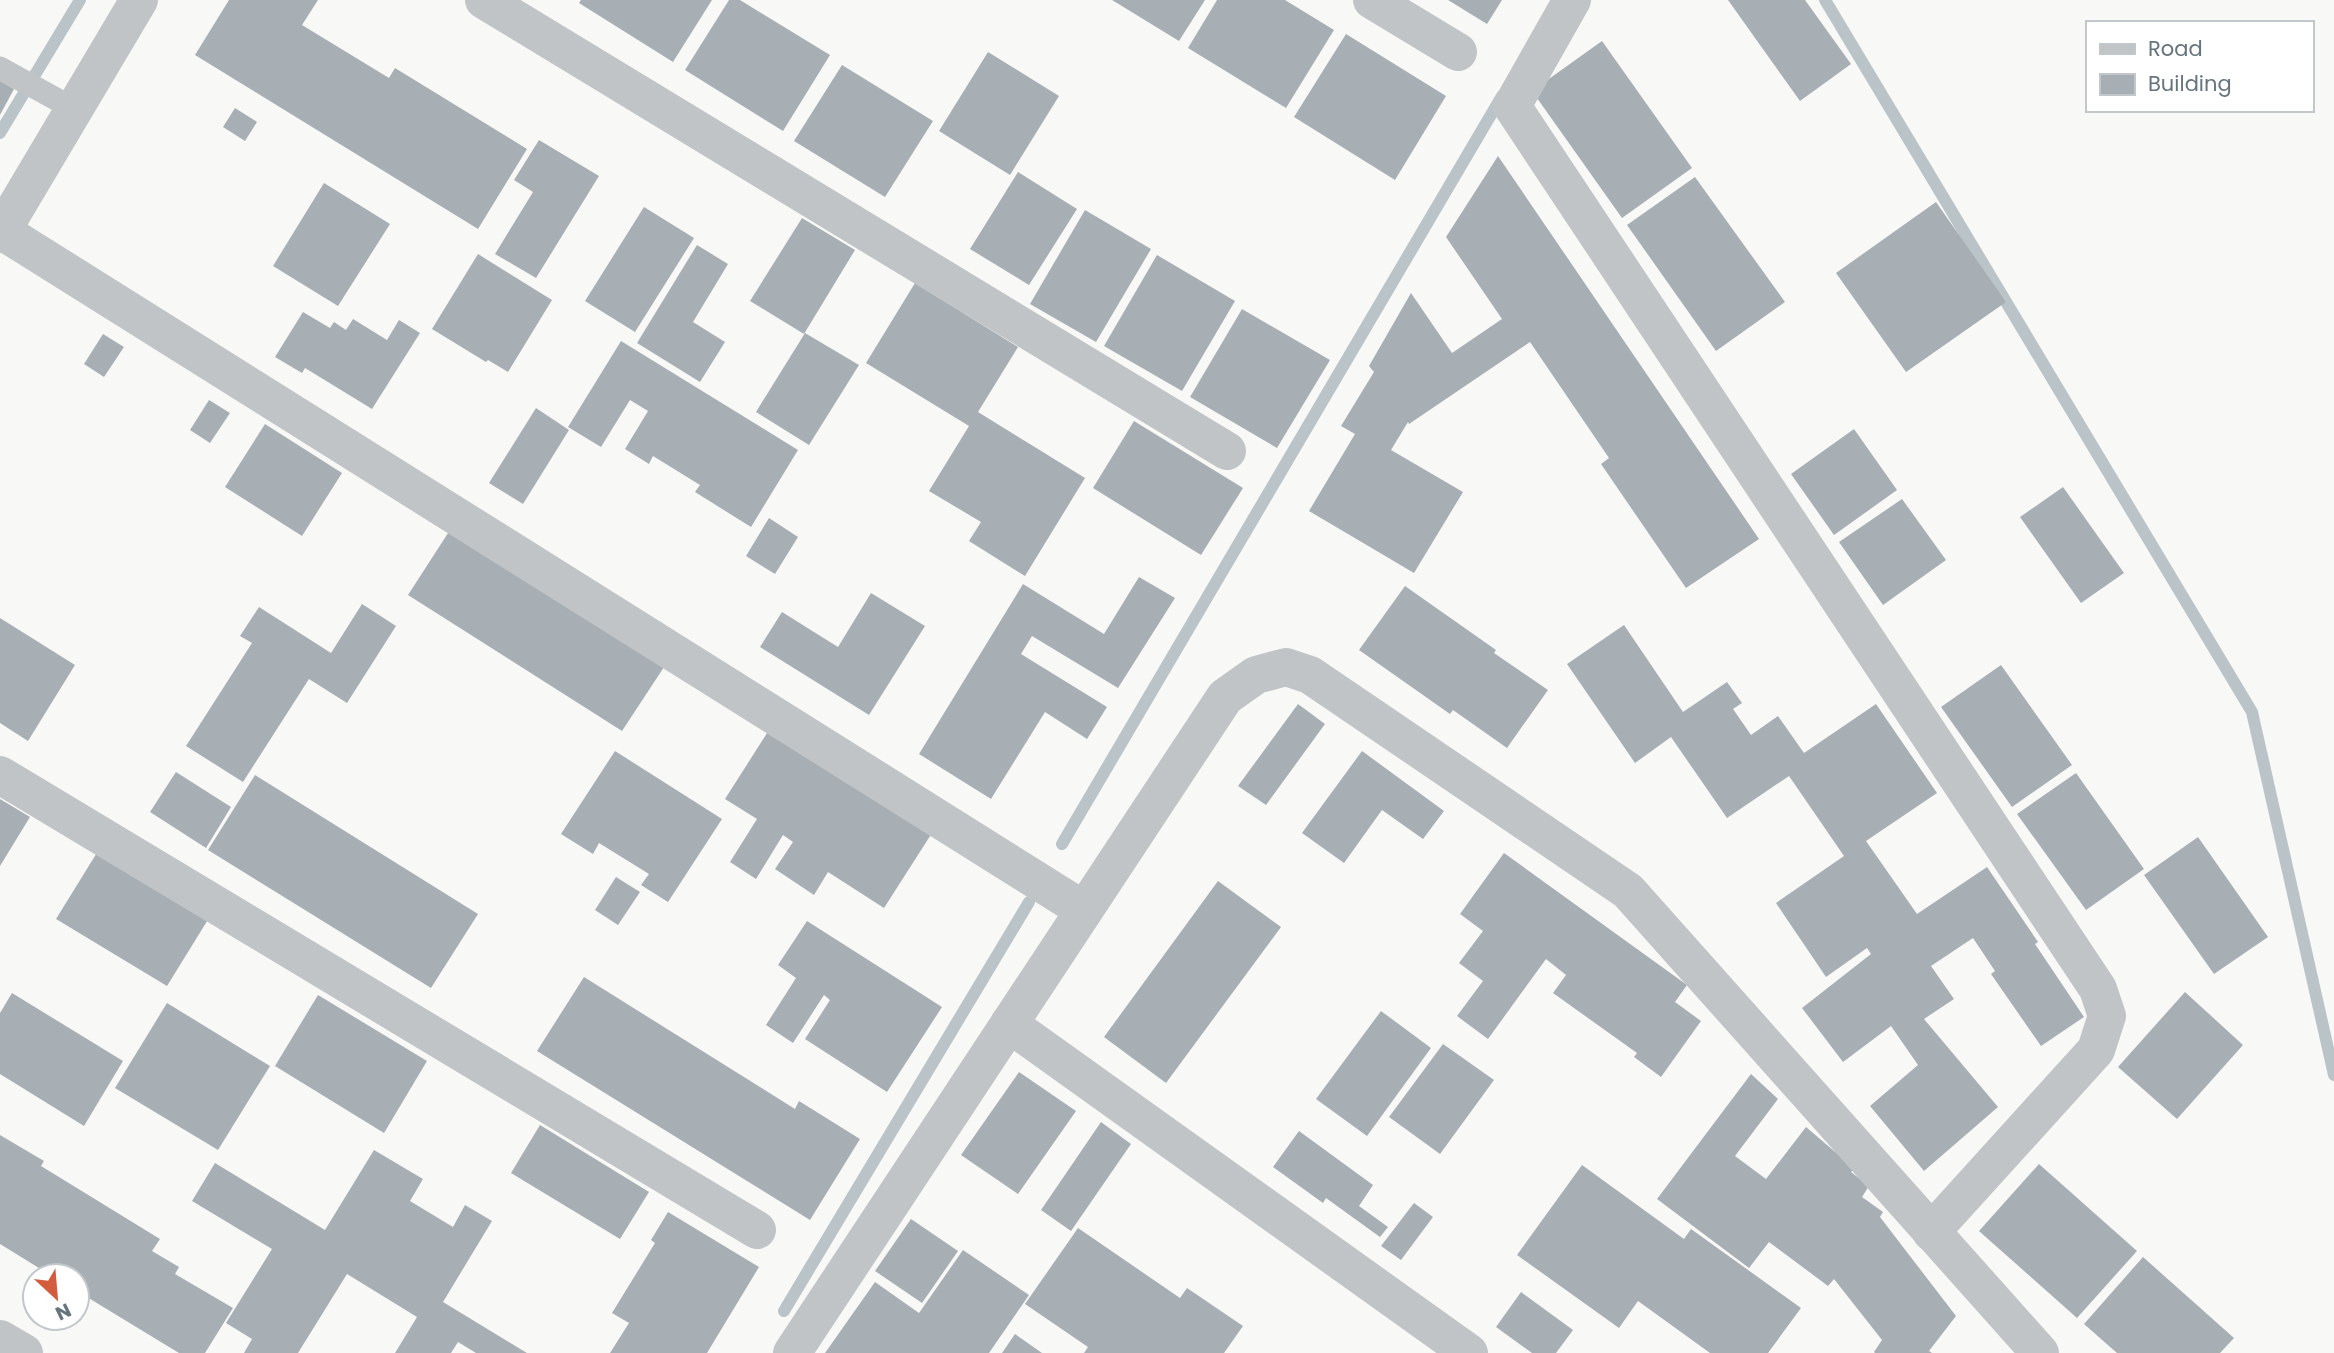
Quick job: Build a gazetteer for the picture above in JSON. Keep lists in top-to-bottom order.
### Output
{
  "legend": ["Road", "Building"],
  "north": "bottom right"
}
